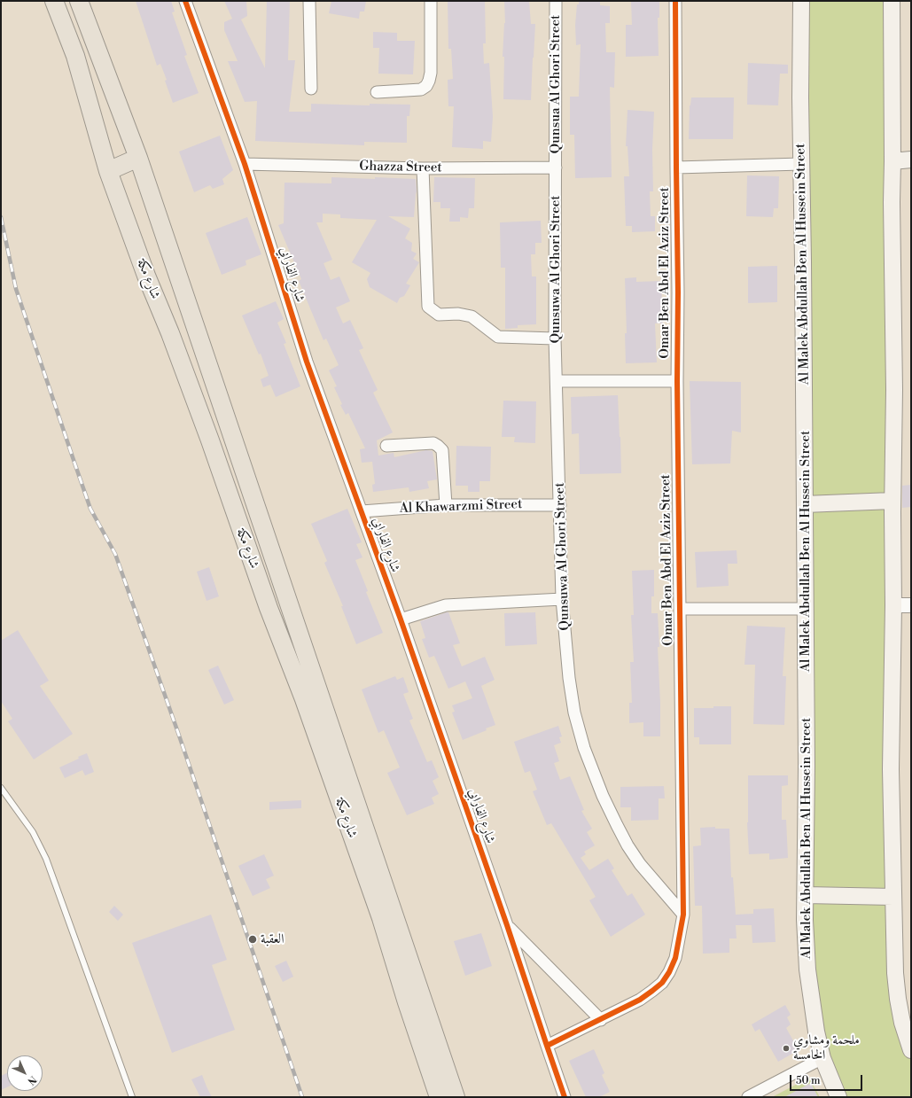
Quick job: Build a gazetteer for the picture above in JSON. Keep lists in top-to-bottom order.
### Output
{
  "streets": {
    "main road": ["Al Malek Abdullah Ben Al Hussein Street", "شارع مكة"],
    "street": [
      "Qunsua Al Ghori Street",
      "Ghazza Street",
      "Qunsuwa Al Ghori Street",
      "Omar Ben Abd El Aziz Street",
      "شارع الفارابي",
      "Al Khawarzmi Street"
    ]
  },
  "crossings": [
    ["Qunsua Al Ghori Street", "Ghazza Street"],
    ["Qunsua Al Ghori Street", "Qunsuwa Al Ghori Street"],
    ["Ghazza Street", "Qunsuwa Al Ghori Street"],
    ["Ghazza Street", "شارع الفارابي"],
    ["Qunsuwa Al Ghori Street", "Omar Ben Abd El Aziz Street"],
    ["Qunsuwa Al Ghori Street", "Al Khawarzmi Street"],
    ["Omar Ben Abd El Aziz Street", "شارع الفارابي"],
    ["شارع الفارابي", "Al Khawarzmi Street"]
  ],
  "places": ["العقبة", "ملحمة ومشاوي الخامسة"],
  "scale_bar": "50 m",
  "north": "bottom right"
}
